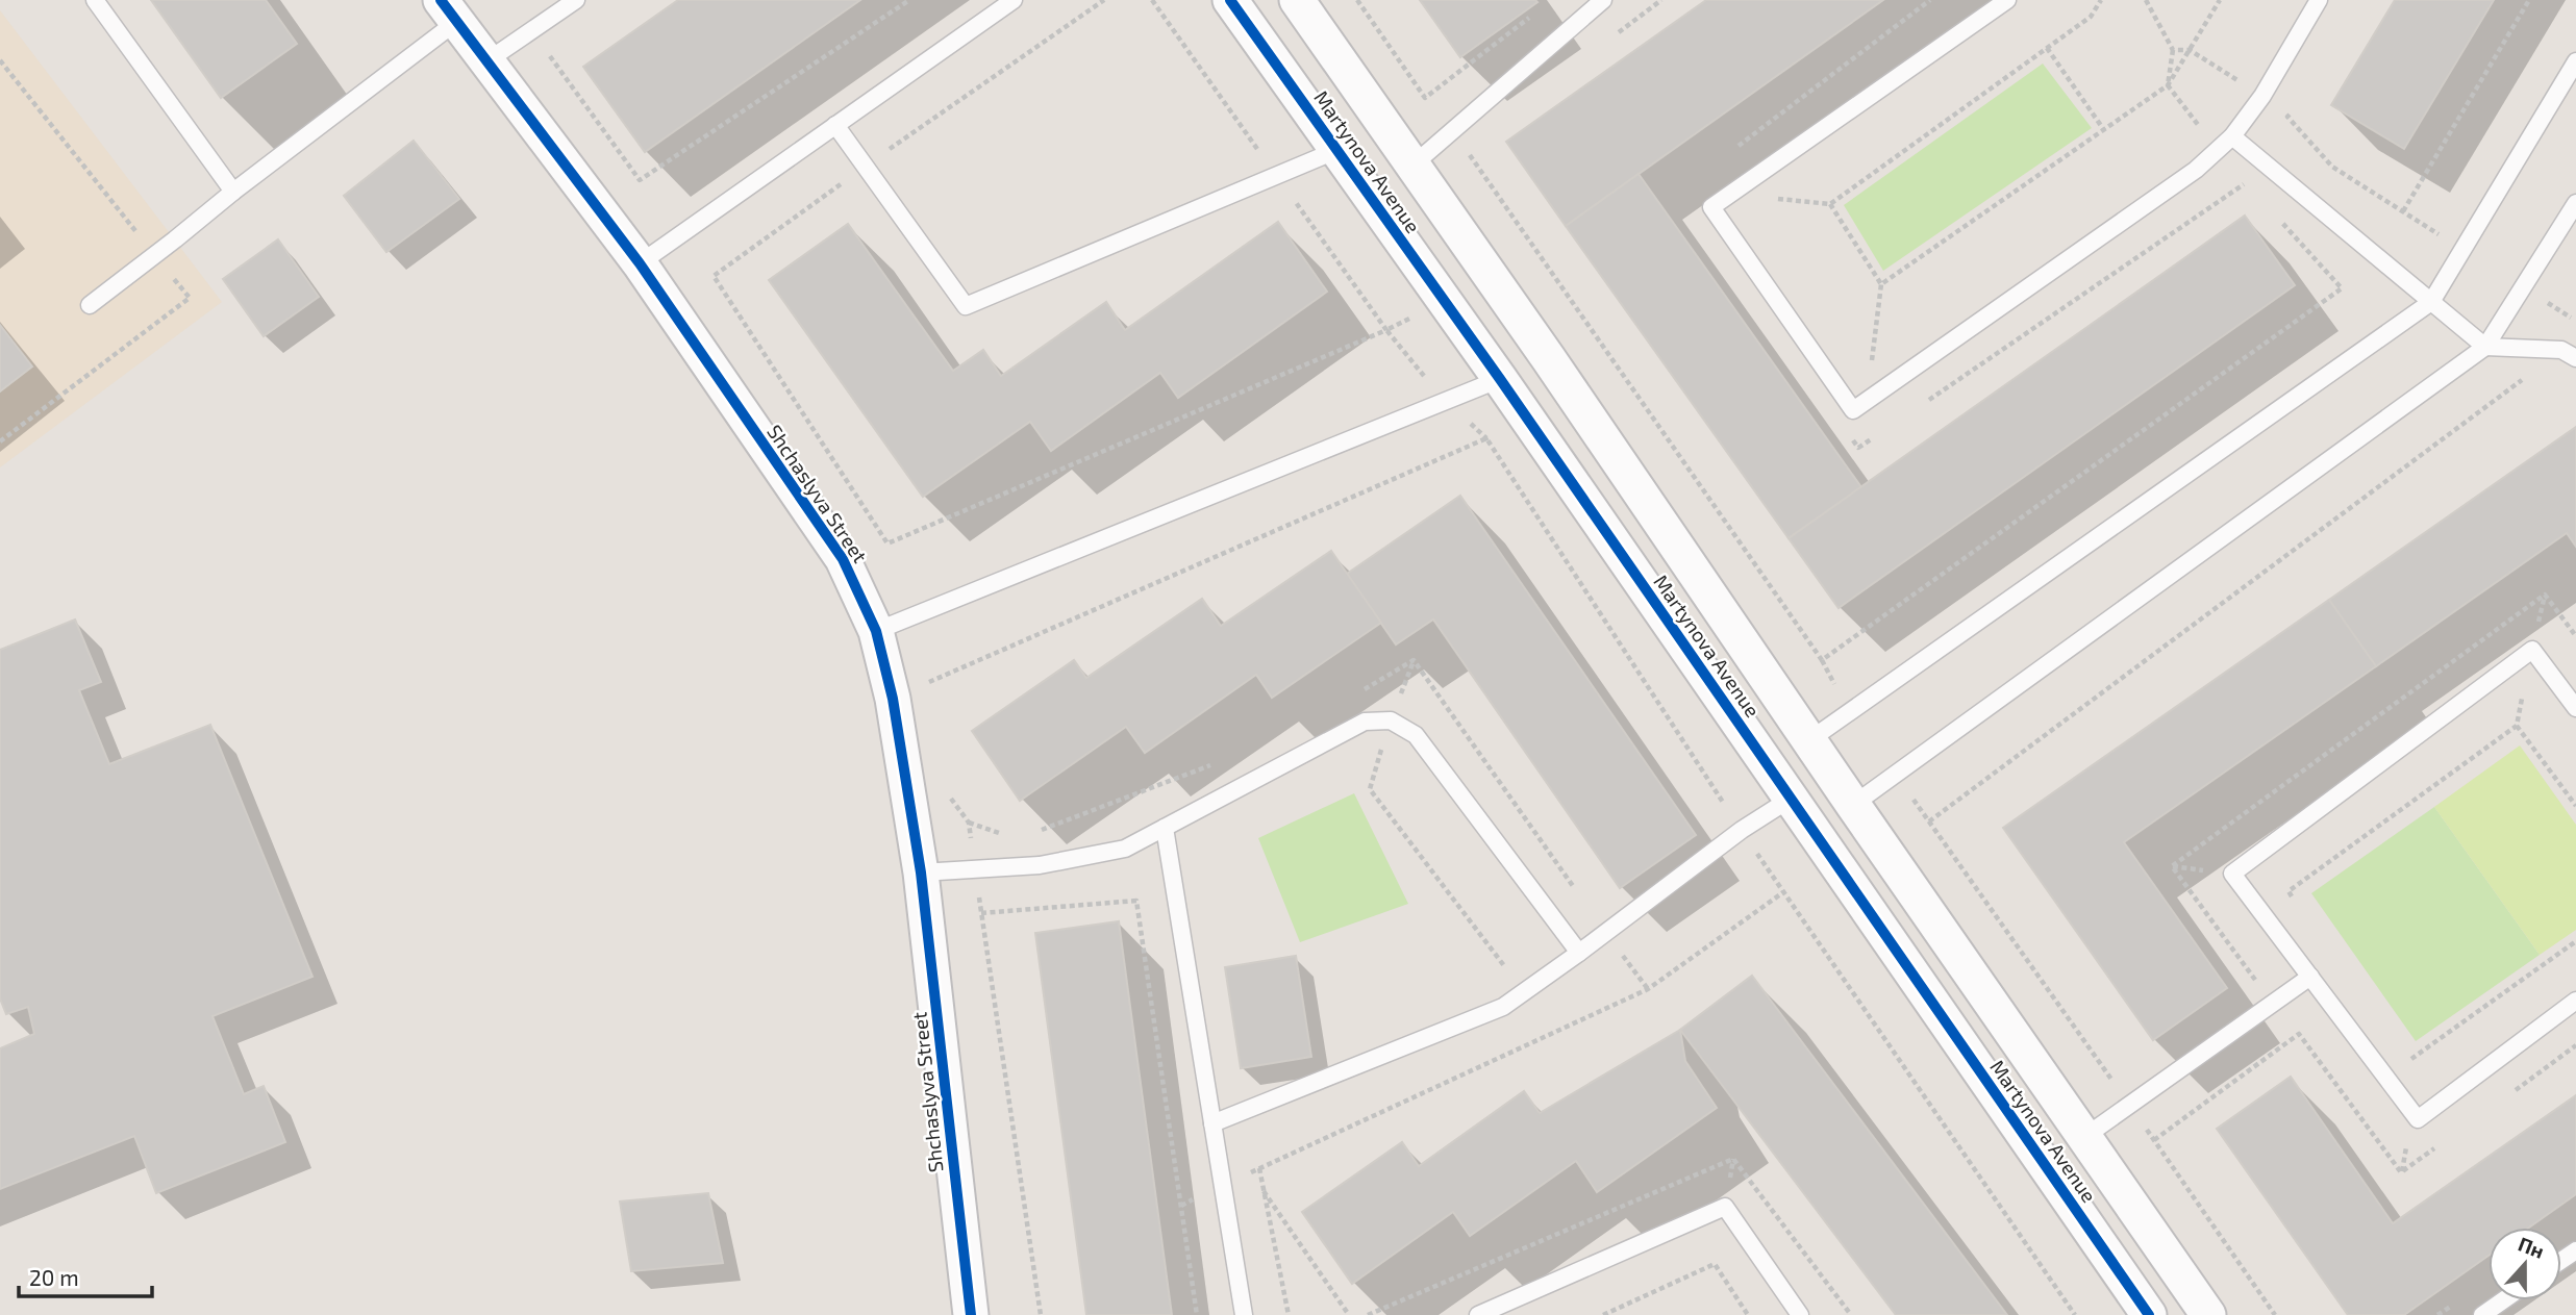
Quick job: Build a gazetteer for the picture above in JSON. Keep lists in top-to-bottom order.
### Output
{
  "streets": {
    "street": ["Martynova Avenue", "Shchaslyva Street"]
  },
  "scale_bar": "20 m",
  "north": "top"
}
